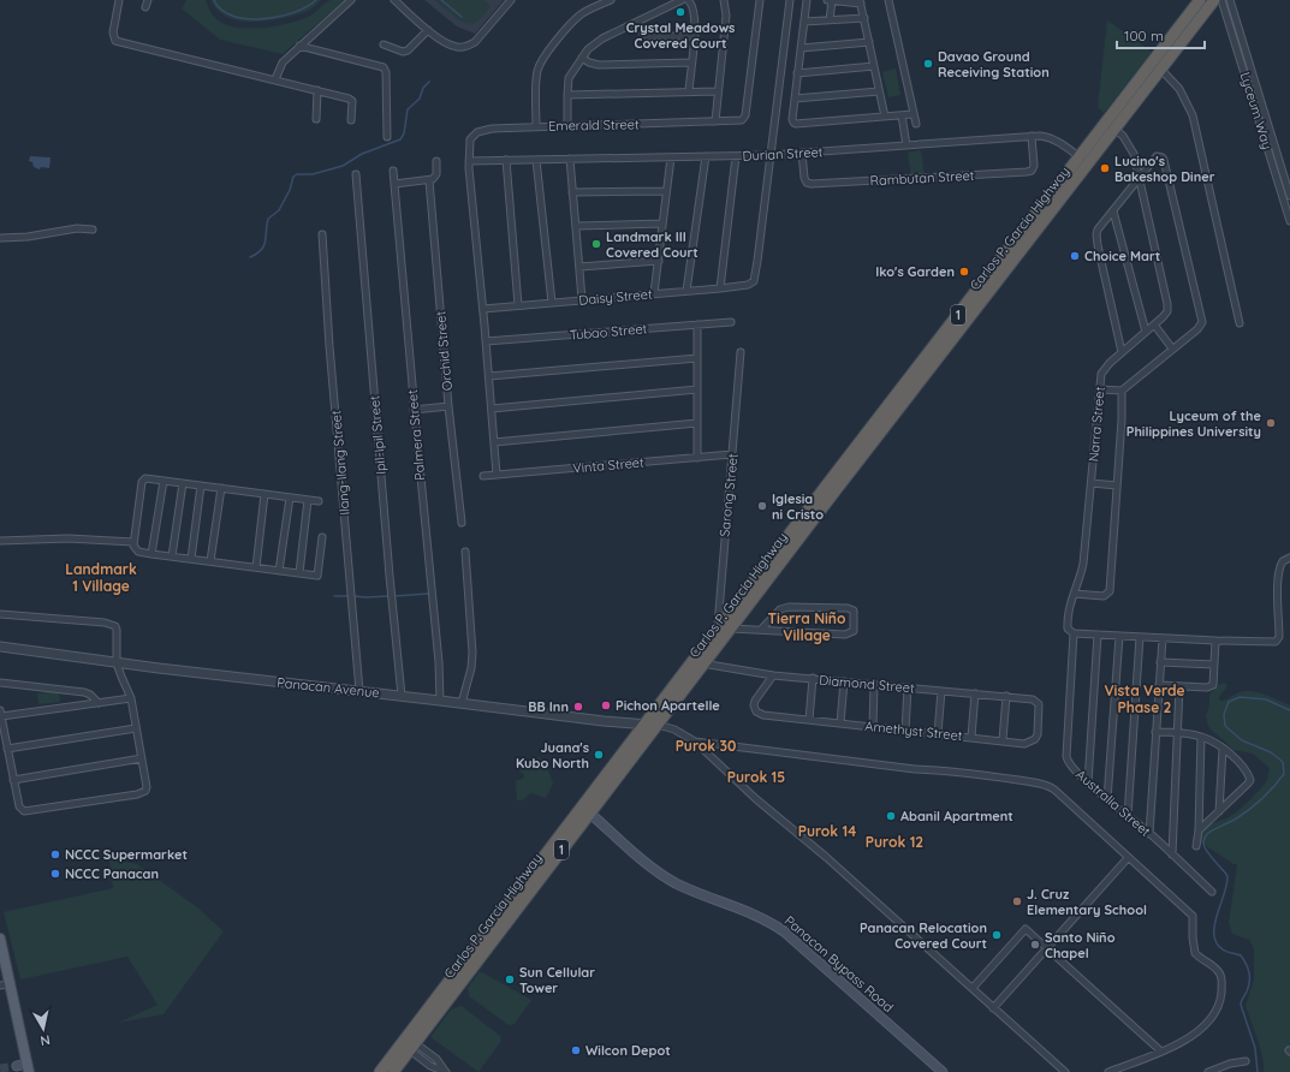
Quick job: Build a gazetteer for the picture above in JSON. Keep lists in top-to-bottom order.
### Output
{
  "streets": {
    "highway": ["Carlos P. Garcia Highway", "1"],
    "main road": ["Panacan Bypass Road"],
    "street": [
      "Lyceum Way",
      "Emerald Street",
      "Durian Street",
      "Rambutan Street",
      "Daisy Street",
      "Tubao Street",
      "Orchid Street",
      "Narra Street",
      "Ipil-Ipil Street",
      "Palmera Street",
      "Ilang-Ilang Street",
      "Vinta Street",
      "Sarong Street",
      "Diamond Street",
      "Panacan Avenue",
      "Amethyst Street",
      "Australia Street"
    ]
  },
  "crossings": [
    ["Emerald Street", "Durian Street"],
    ["Emerald Street", "Daisy Street"],
    ["Emerald Street", "Tubao Street"],
    ["Emerald Street", "Vinta Street"],
    ["Durian Street", "Rambutan Street"],
    ["Durian Street", "Carlos P. Garcia Highway"],
    ["Durian Street", "Daisy Street"],
    ["Carlos P. Garcia Highway", "Narra Street"],
    ["Carlos P. Garcia Highway", "Sarong Street"],
    ["Carlos P. Garcia Highway", "Diamond Street"],
    ["Carlos P. Garcia Highway", "Panacan Avenue"],
    ["Carlos P. Garcia Highway", "Panacan Bypass Road"],
    ["Narra Street", "Australia Street"],
    ["Ipil-Ipil Street", "Panacan Avenue"],
    ["Palmera Street", "Panacan Avenue"],
    ["Ilang-Ilang Street", "Panacan Avenue"],
    ["Vinta Street", "Sarong Street"],
    ["Diamond Street", "Amethyst Street"]
  ],
  "districts": [
    "Landmark 1 Village",
    "Tierra Niño Village",
    "Vista Verde Phase 2",
    "Purok 30",
    "Purok 15",
    "Purok 14",
    "Purok 12"
  ],
  "places": [
    "Crystal Meadows Covered Court",
    "Davao Ground Receiving Station",
    "Lucino's Bakeshop Diner",
    "Landmark III Covered Court",
    "Choice Mart",
    "Iko's Garden",
    "Lyceum of the Philippines University",
    "Iglesia ni Cristo",
    "Pichon Apartelle",
    "BB Inn",
    "Juana's Kubo North",
    "Abanil Apartment",
    "NCCC Supermarket",
    "NCCC Panacan",
    "J. Cruz Elementary School",
    "Panacan Relocation Covered Court",
    "Santo Niño Chapel",
    "Sun Cellular Tower",
    "Wilcon Depot"
  ],
  "scale_bar": "100 m",
  "north": "bottom"
}
